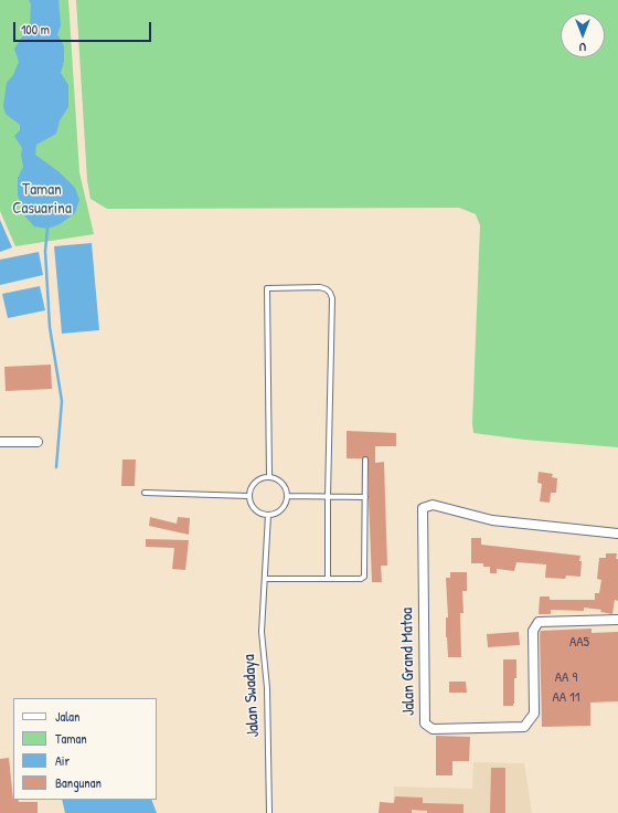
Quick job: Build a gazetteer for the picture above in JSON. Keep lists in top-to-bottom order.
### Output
{
  "streets": {
    "street": ["Jalan Grand Matoa"],
    "lane": ["Jalan Swadaya"]
  },
  "parks": ["Taman Casuarina"],
  "house_numbers": ["AA5", "AA 9", "AA 11"],
  "legend": [
    "Jalan",
    "Taman",
    "Air",
    "Bangunan"
  ],
  "scale_bar": "100 m",
  "north": "bottom"
}
